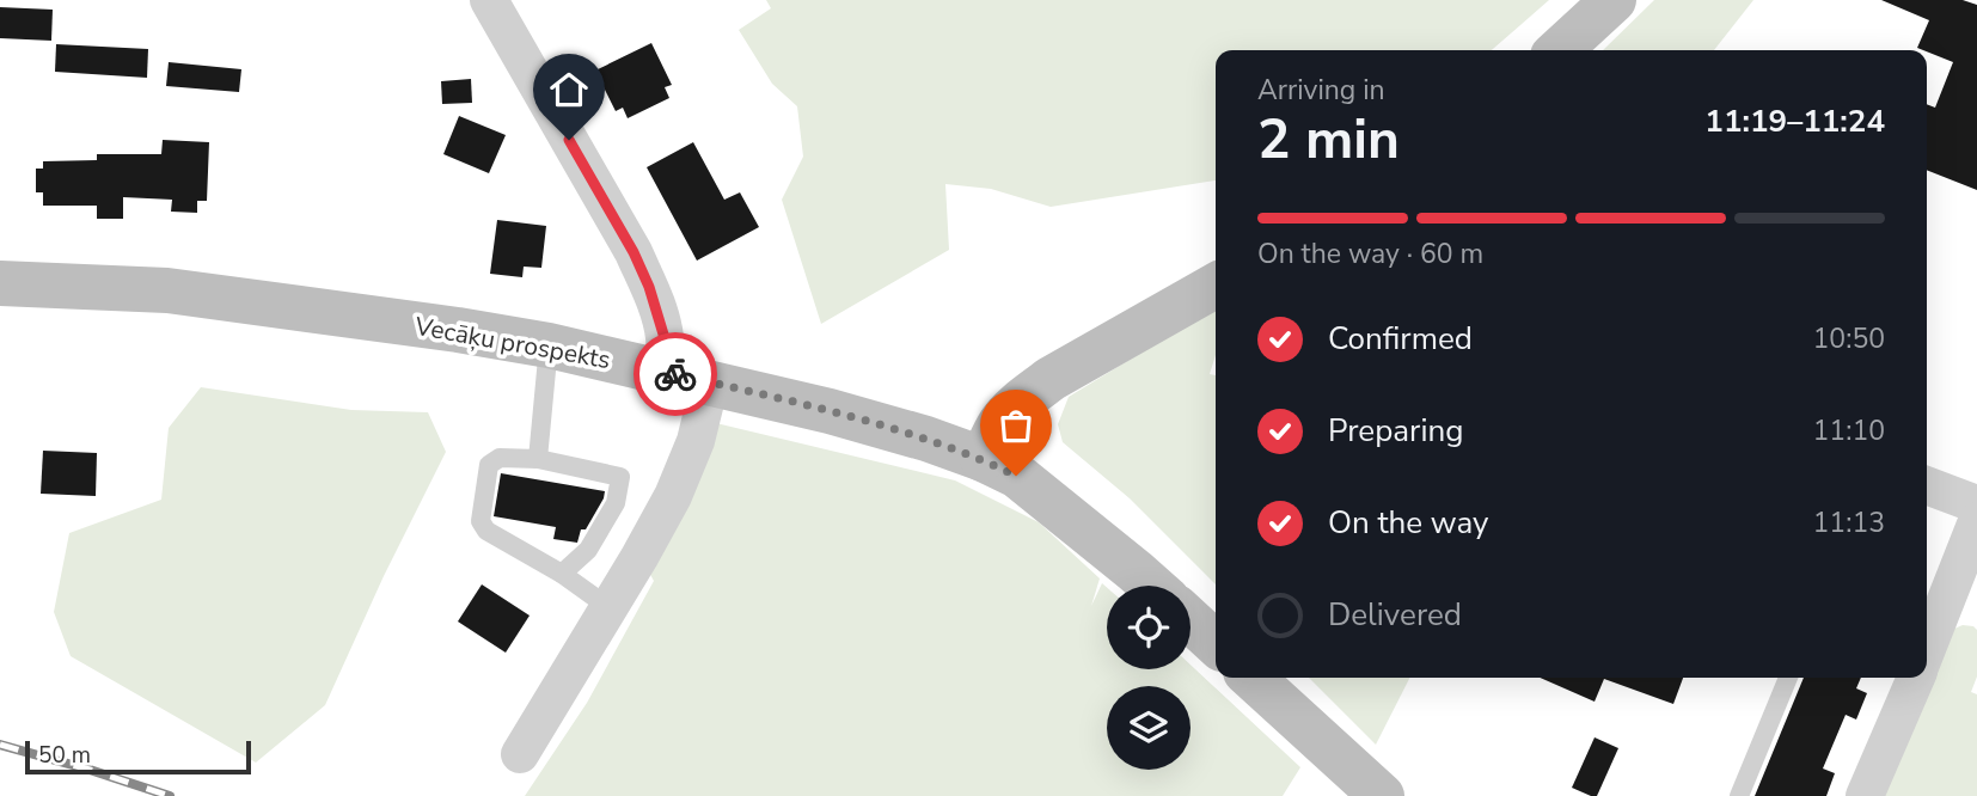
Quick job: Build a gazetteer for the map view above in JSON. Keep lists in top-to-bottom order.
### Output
{
  "streets": {
    "main road": ["Vecāķu prospekts"]
  },
  "scale_bar": "50 m",
  "page": {
    "heading": ["2 min", "Arriving in", "11:19–11:24"],
    "bar": "On the way · 60 m",
    "list": [
      ["Confirmed", "10:50"],
      ["Preparing", "11:10"],
      ["On the way", "11:13"],
      "Delivered"
    ],
    "scale": "50 m"
  }
}
